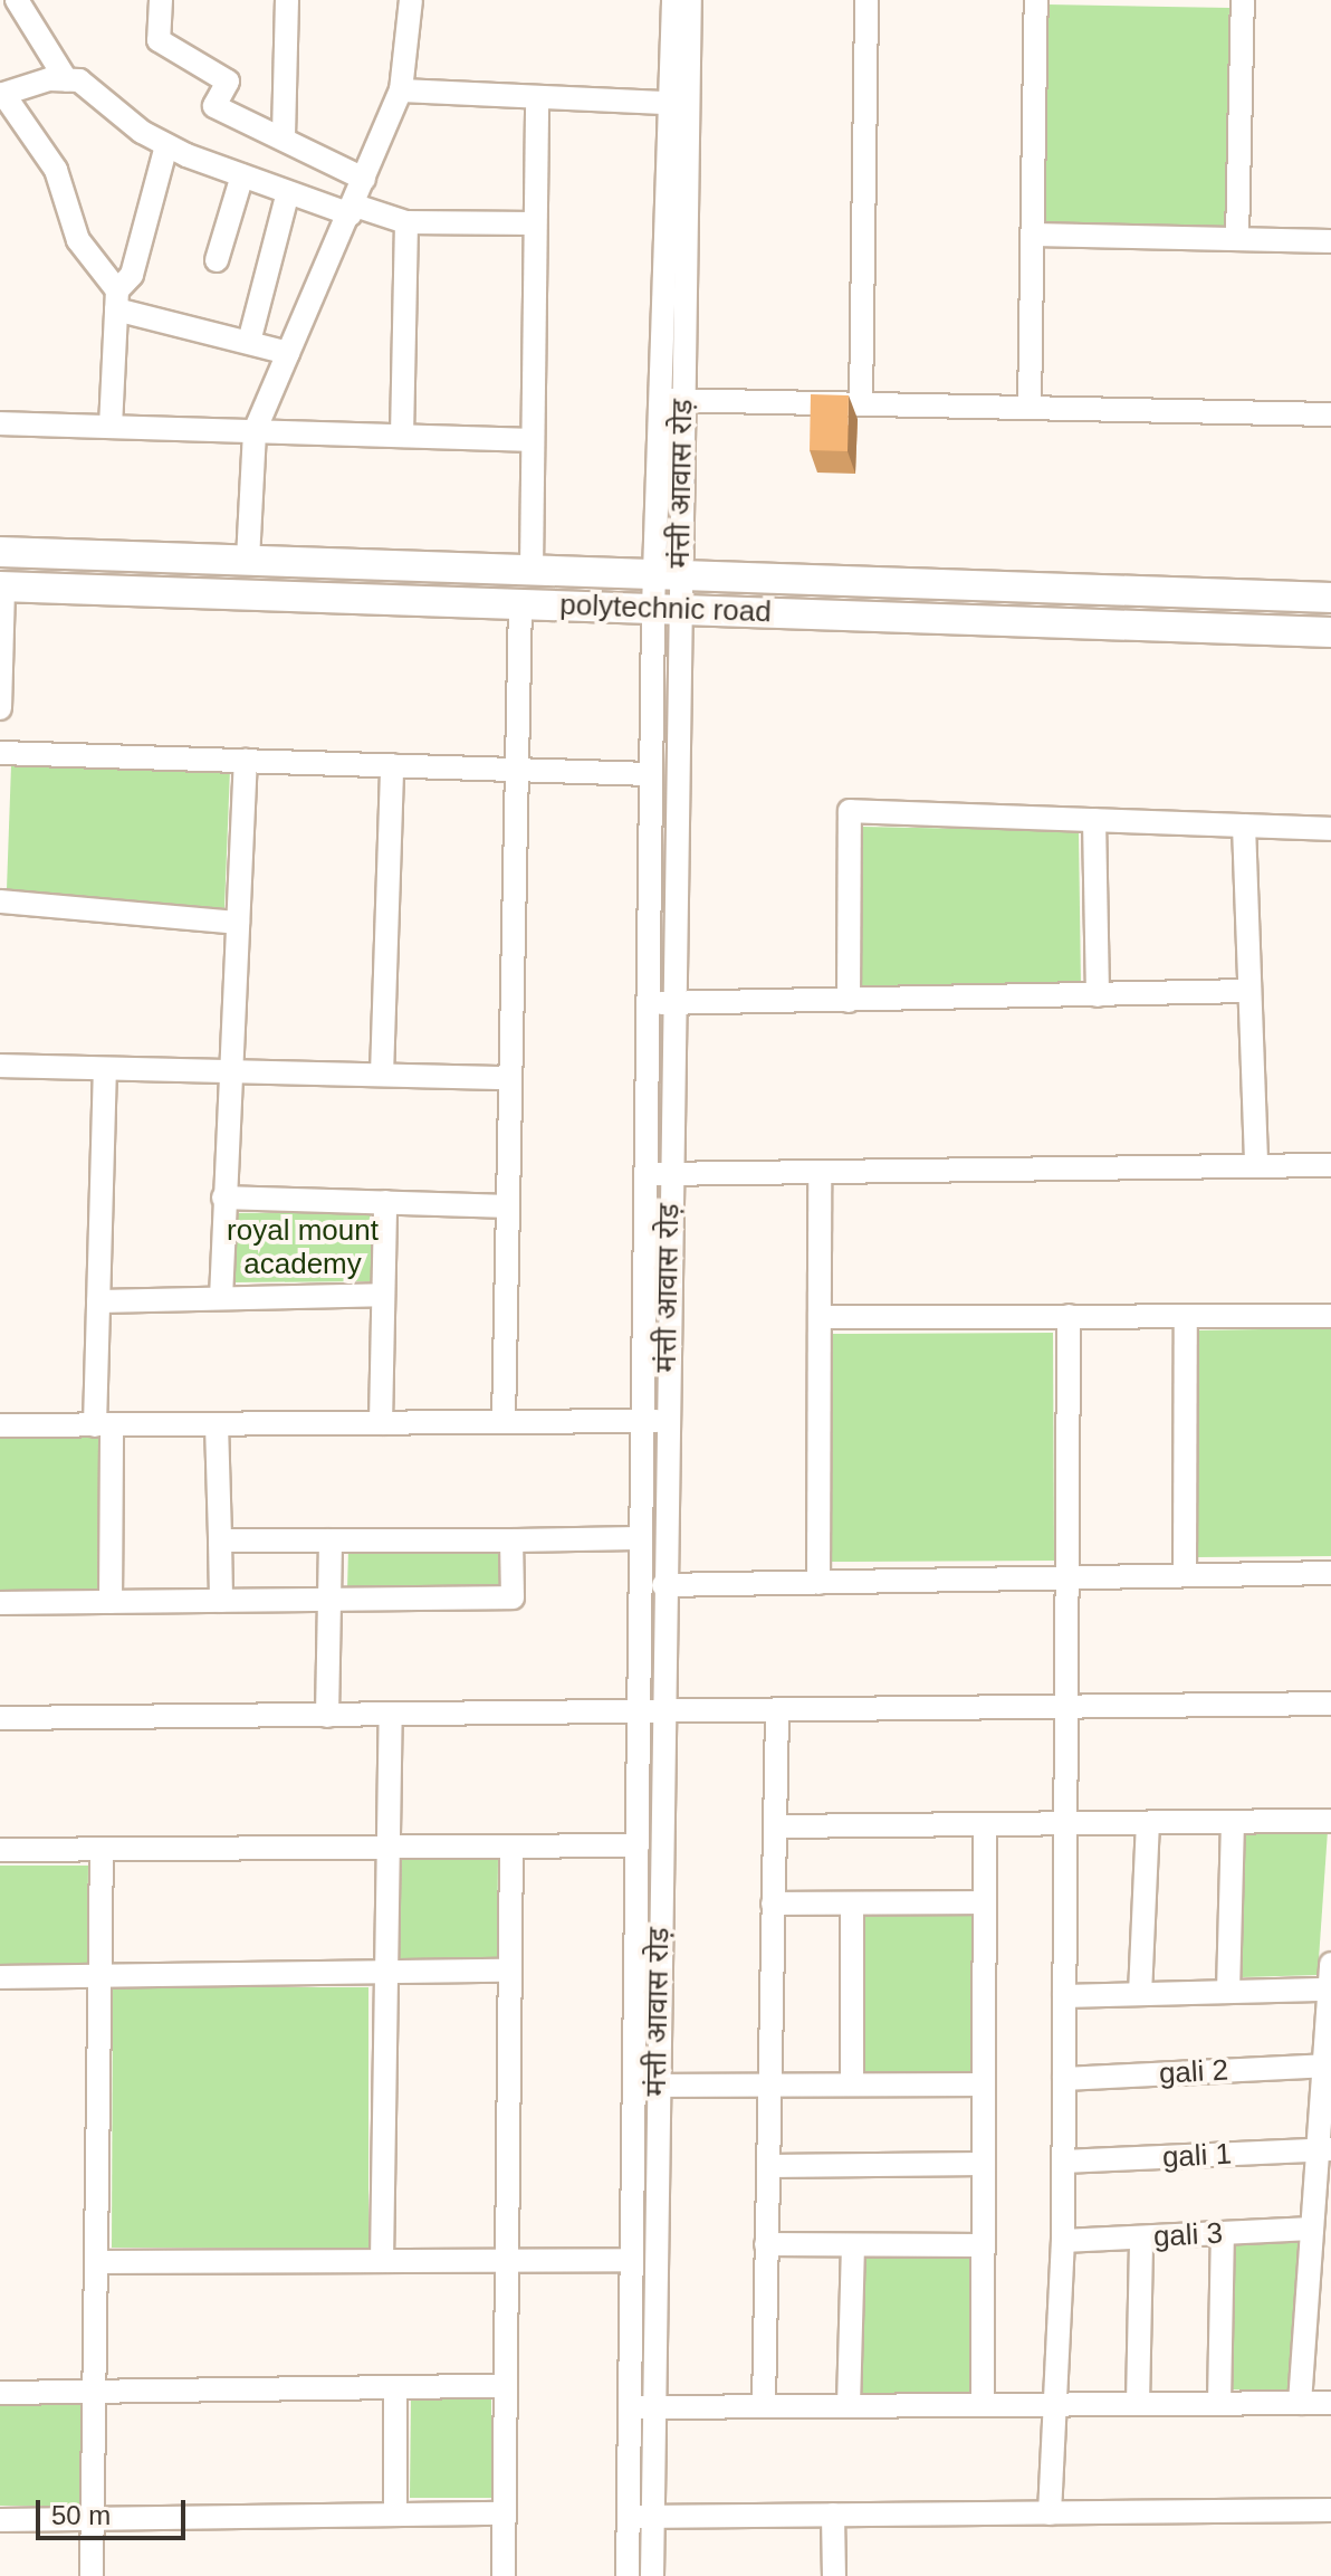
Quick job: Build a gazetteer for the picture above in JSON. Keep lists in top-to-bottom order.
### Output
{
  "streets": {
    "street": [
      "मंत्ती आवास रोड़",
      "polytechnic road",
      "gali 2",
      "gali 1",
      "gali 3"
    ]
  },
  "crossings": [
    ["मंत्ती आवास रोड़", "polytechnic road"]
  ],
  "parks": ["royal mount academy"],
  "scale_bar": "50 m"
}
